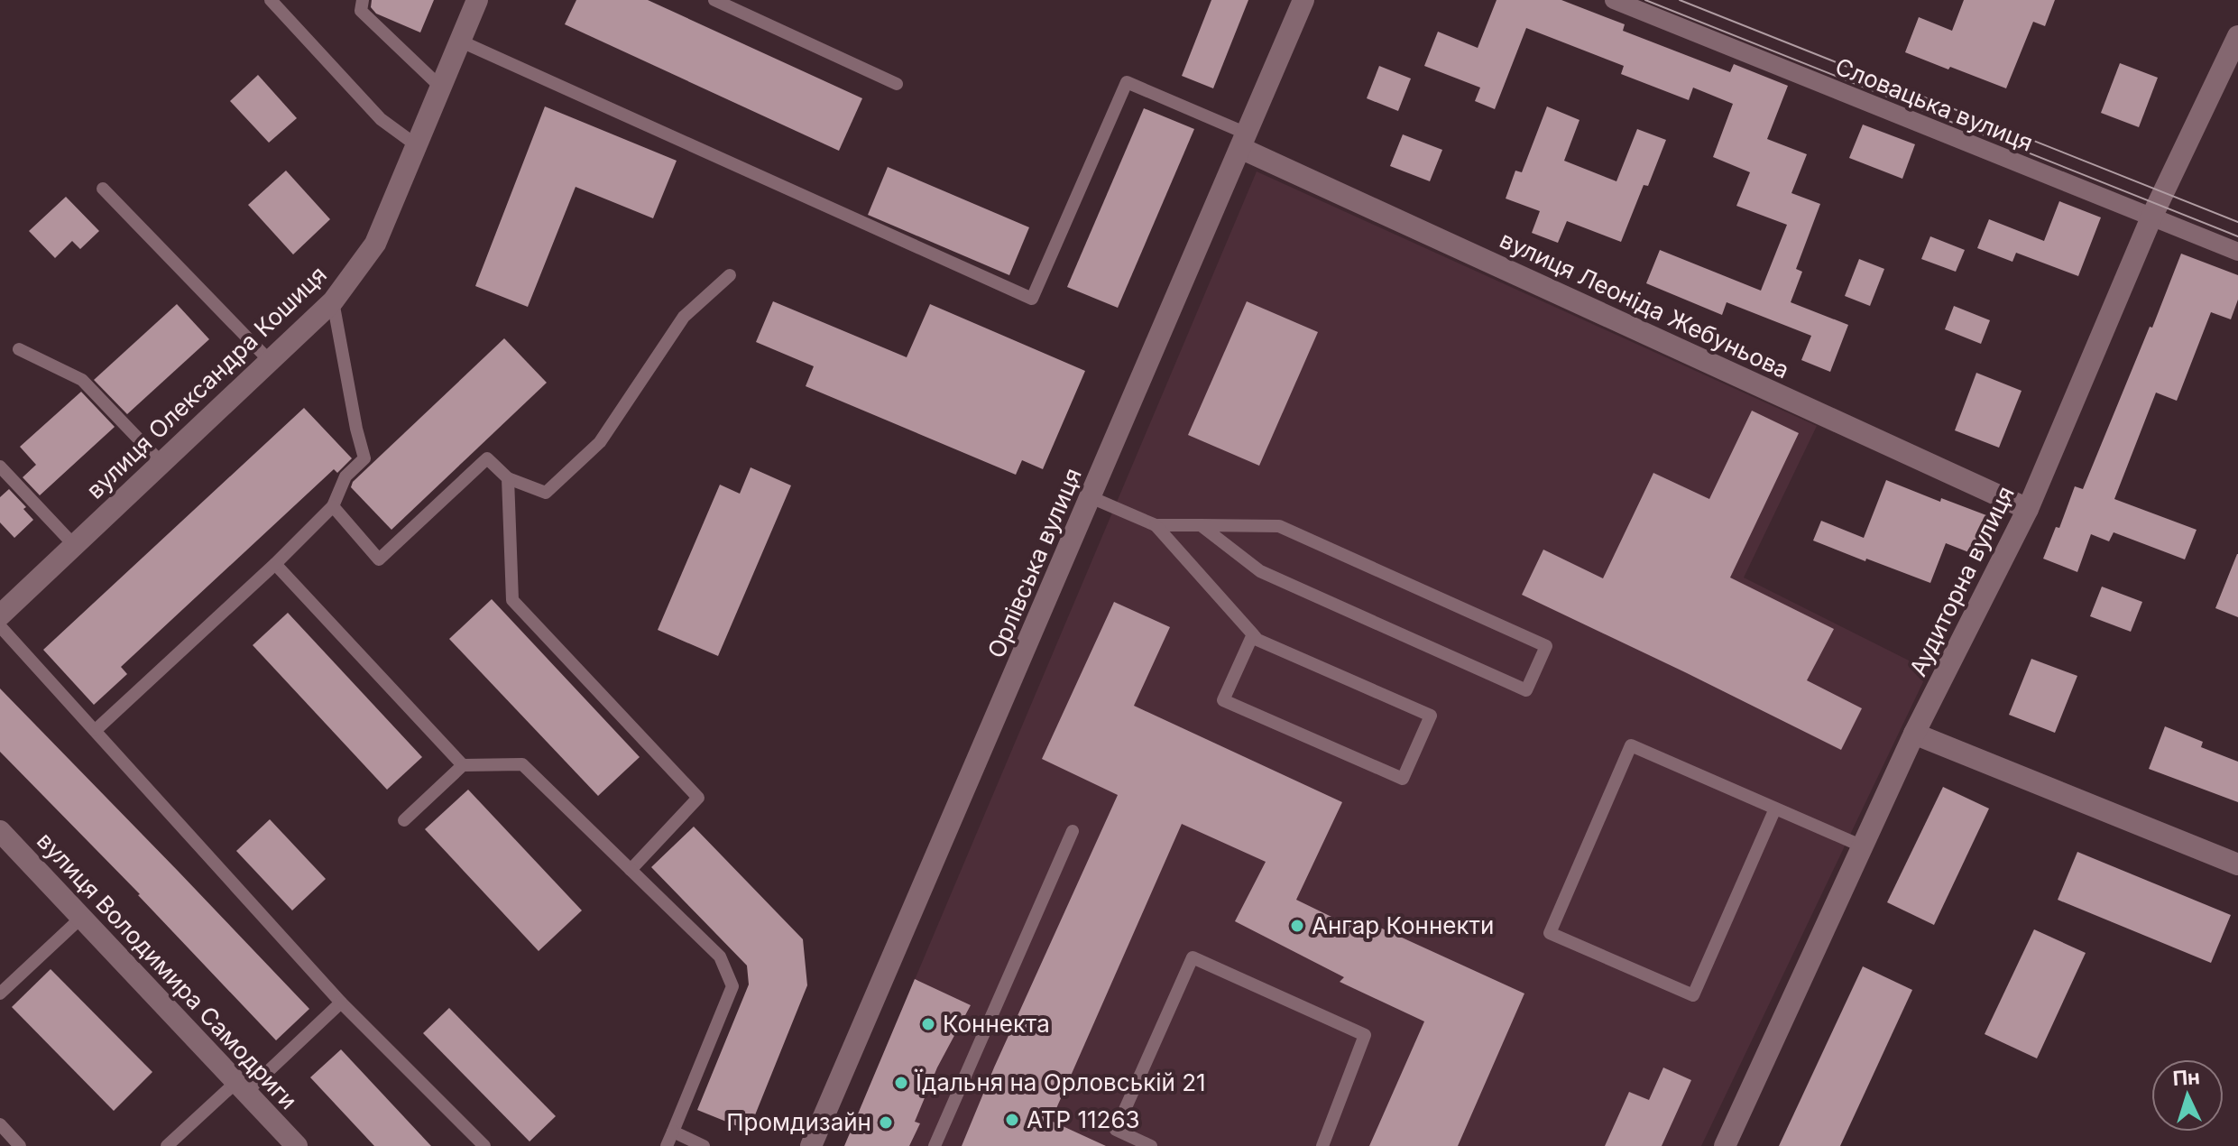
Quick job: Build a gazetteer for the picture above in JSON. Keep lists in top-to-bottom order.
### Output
{
  "streets": {
    "street": [
      "Словацька вулиця",
      "вулиця Леоніда Жебуньова",
      "вулиця Олександра Кошиця",
      "Орлівська вулиця",
      "Аудиторна вулиця",
      "вулиця Володимира Самодриги"
    ]
  },
  "crossings": [
    ["Словацька вулиця", "Аудиторна вулиця"],
    ["вулиця Леоніда Жебуньова", "Орлівська вулиця"],
    ["вулиця Леоніда Жебуньова", "Аудиторна вулиця"]
  ],
  "places": [
    "Ангар Коннекти",
    "Коннекта",
    "Їдальня на Орловській 21",
    "ATP 11263",
    "Промдизайн"
  ],
  "north": "top"
}
